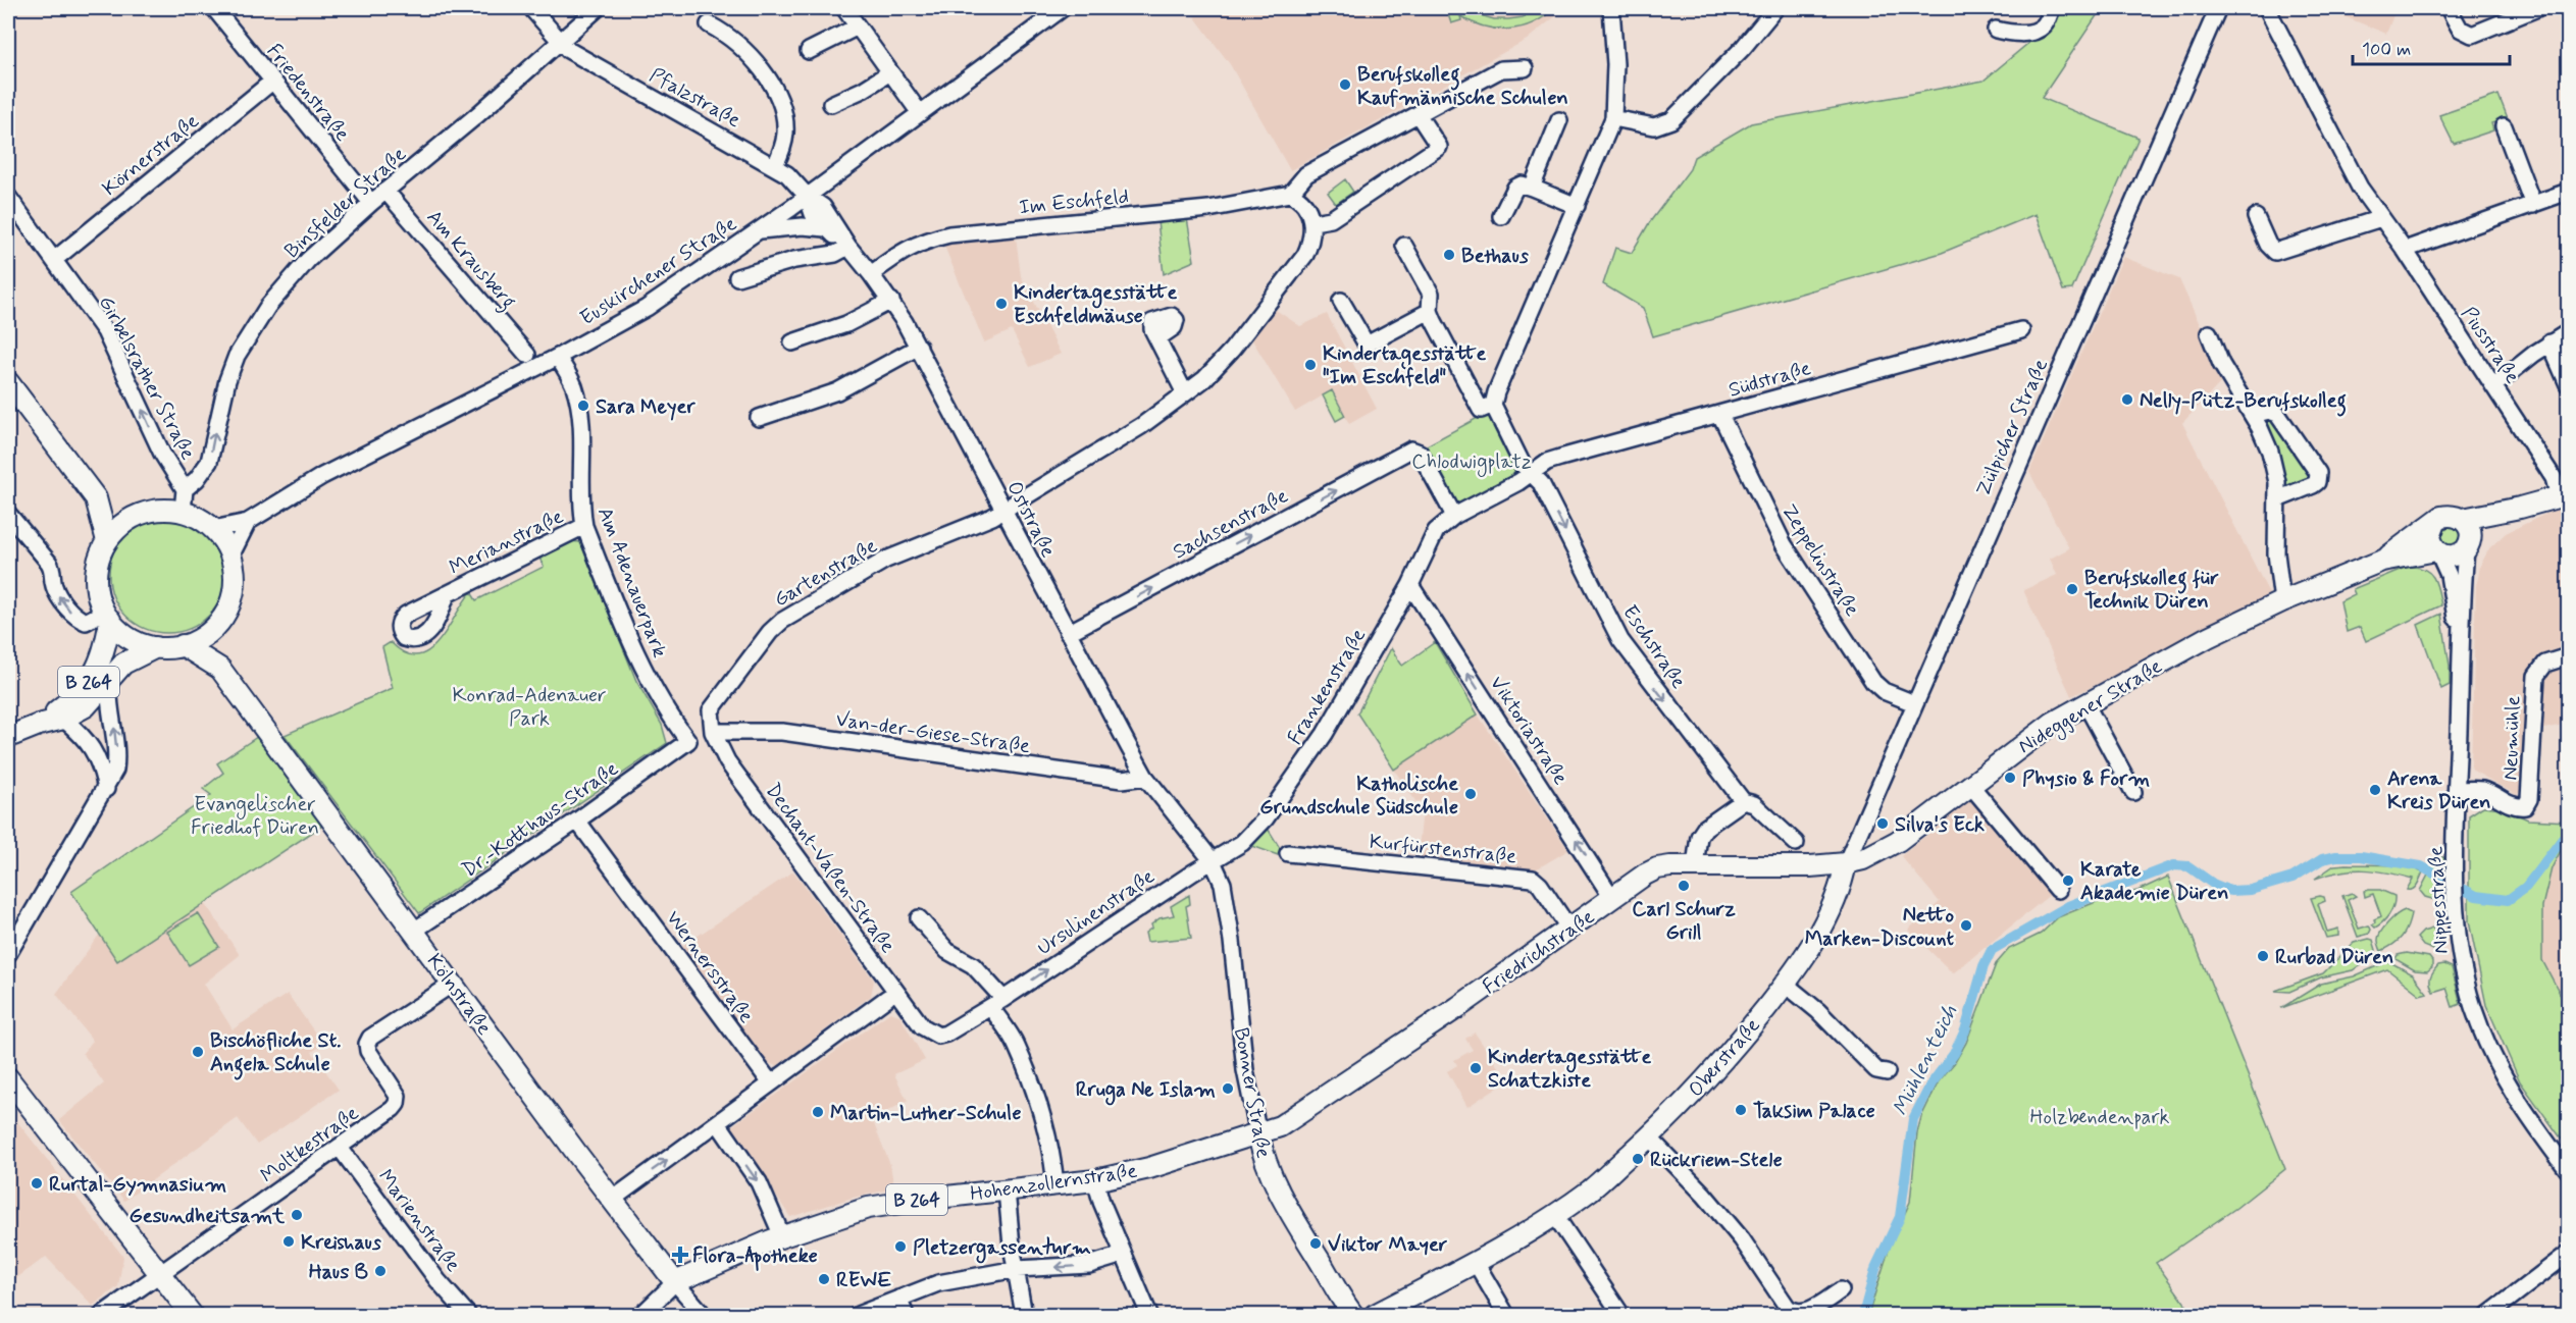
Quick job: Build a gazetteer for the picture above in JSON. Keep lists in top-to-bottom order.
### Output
{
  "streets": {
    "main road": [
      "B 264",
      "Nideggener Straße",
      "Friedrichstraße",
      "Kölnstraße",
      "Oberstraße",
      "Bonner Straße",
      "Hohenzollernstraße"
    ],
    "street": [
      "Friedenstraße",
      "Pfalzstraße",
      "Körnerstraße",
      "Im Eschfeld",
      "Binsfelder Straße",
      "Am Krausberg",
      "Euskirchener Straße",
      "Piusstraße",
      "Girbelsrather Straße",
      "Südstraße",
      "Zülpicher Straße",
      "Oststraße",
      "Sachsenstraße",
      "Merianstraße",
      "Zeppelinstraße",
      "Gartenstraße",
      "Am Adenauerpark",
      "Eschstraße",
      "Frankenstraße",
      "Viktoriastraße",
      "Van-der-Giese-Straße",
      "Neumühle",
      "Dr.-Kotthaus-Straße",
      "Kurfürstenstraße",
      "Dechant-Vaßen-Straße",
      "Nippesstraße",
      "Ursulinenstraße",
      "Wernersstraße",
      "Moltkestraße",
      "Marienstraße"
    ]
  },
  "crossings": [
    ["Friedenstraße", "Körnerstraße"],
    ["Friedenstraße", "Binsfelder Straße"],
    ["Pfalzstraße", "Binsfelder Straße"],
    ["Pfalzstraße", "Euskirchener Straße"],
    ["Pfalzstraße", "Oststraße"],
    ["Körnerstraße", "Girbelsrather Straße"],
    ["Im Eschfeld", "Oststraße"],
    ["Binsfelder Straße", "Am Krausberg"],
    ["Binsfelder Straße", "Girbelsrather Straße"],
    ["Euskirchener Straße", "Oststraße"],
    ["Euskirchener Straße", "Am Adenauerpark"],
    ["Euskirchener Straße", "B 264"],
    ["Euskirchener Straße", "Kölnstraße"],
    ["Südstraße", "Zeppelinstraße"],
    ["Südstraße", "Eschstraße"],
    ["Zülpicher Straße", "Zeppelinstraße"],
    ["Zülpicher Straße", "Nideggener Straße"],
    ["Zülpicher Straße", "Friedrichstraße"],
    ["Zülpicher Straße", "Oberstraße"],
    ["Oststraße", "Sachsenstraße"],
    ["Oststraße", "Gartenstraße"],
    ["Oststraße", "Frankenstraße"],
    ["Oststraße", "Van-der-Giese-Straße"],
    ["Oststraße", "Ursulinenstraße"],
    ["Oststraße", "Bonner Straße"],
    ["Sachsenstraße", "Frankenstraße"],
    ["Merianstraße", "Am Adenauerpark"],
    ["Gartenstraße", "Van-der-Giese-Straße"],
    ["Gartenstraße", "Dechant-Vaßen-Straße"],
    ["Am Adenauerpark", "Dr.-Kotthaus-Straße"],
    ["B 264", "Kölnstraße"],
    ["Frankenstraße", "Viktoriastraße"],
    ["Frankenstraße", "Ursulinenstraße"],
    ["Frankenstraße", "Bonner Straße"],
    ["Nideggener Straße", "Nippesstraße"],
    ["Nideggener Straße", "Friedrichstraße"],
    ["Nideggener Straße", "Oberstraße"],
    ["Viktoriastraße", "Friedrichstraße"],
    ["Van-der-Giese-Straße", "Dechant-Vaßen-Straße"],
    ["Neumühle", "Nippesstraße"],
    ["Dr.-Kotthaus-Straße", "Wernersstraße"],
    ["Dr.-Kotthaus-Straße", "Kölnstraße"],
    ["Kurfürstenstraße", "Friedrichstraße"],
    ["Dechant-Vaßen-Straße", "Ursulinenstraße"],
    ["Ursulinenstraße", "Bonner Straße"],
    ["Friedrichstraße", "Oberstraße"],
    ["Friedrichstraße", "Bonner Straße"],
    ["Friedrichstraße", "Hohenzollernstraße"],
    ["Kölnstraße", "Moltkestraße"],
    ["Kölnstraße", "Hohenzollernstraße"],
    ["Bonner Straße", "Hohenzollernstraße"],
    ["Moltkestraße", "Marienstraße"]
  ],
  "one_way": [
    "Binsfelder Straße",
    "Girbelsrather Straße",
    "Sachsenstraße",
    "Eschstraße",
    "Viktoriastraße",
    "Ursulinenstraße"
  ],
  "water": ["Mühlenteich"],
  "parks": [
    "Chlodwigplatz",
    "Konrad-Adenauer Park",
    "Evangelischer Friedhof Düren",
    "Holzbendenpark"
  ],
  "places": {
    "other": [
      "Berufskolleg Kaufmännische Schulen",
      "Bethaus",
      "Kindertagesstätte Eschfeldmäuse",
      "Kindertagesstätte \"Im Eschfeld\"",
      "Nelly-Pütz-Berufskolleg",
      "Sara Meyer",
      "Berufskolleg für Technik Düren",
      "Physio & Form",
      "Arena Kreis Düren",
      "Katholische Grundschule Südschule",
      "Silva's Eck",
      "Karate Akademie Düren",
      "Carl Schurz Grill",
      "Netto Marken-Discount",
      "Rurbad Düren",
      "Bischöfliche St. Angela Schule",
      "Kindertagesstätte Schatzkiste",
      "Rruga Ne Islam",
      "Taksim Palace",
      "Martin-Luther-Schule",
      "Rückriem-Stele",
      "Rurtal-Gymnasium",
      "Gesundheitsamt",
      "Kreishaus",
      "Viktor Mayer",
      "Pletzergassenturm",
      "Haus B",
      "REWE"
    ],
    "health": ["Flora-Apotheke"]
  },
  "scale_bar": "100 m"
}
